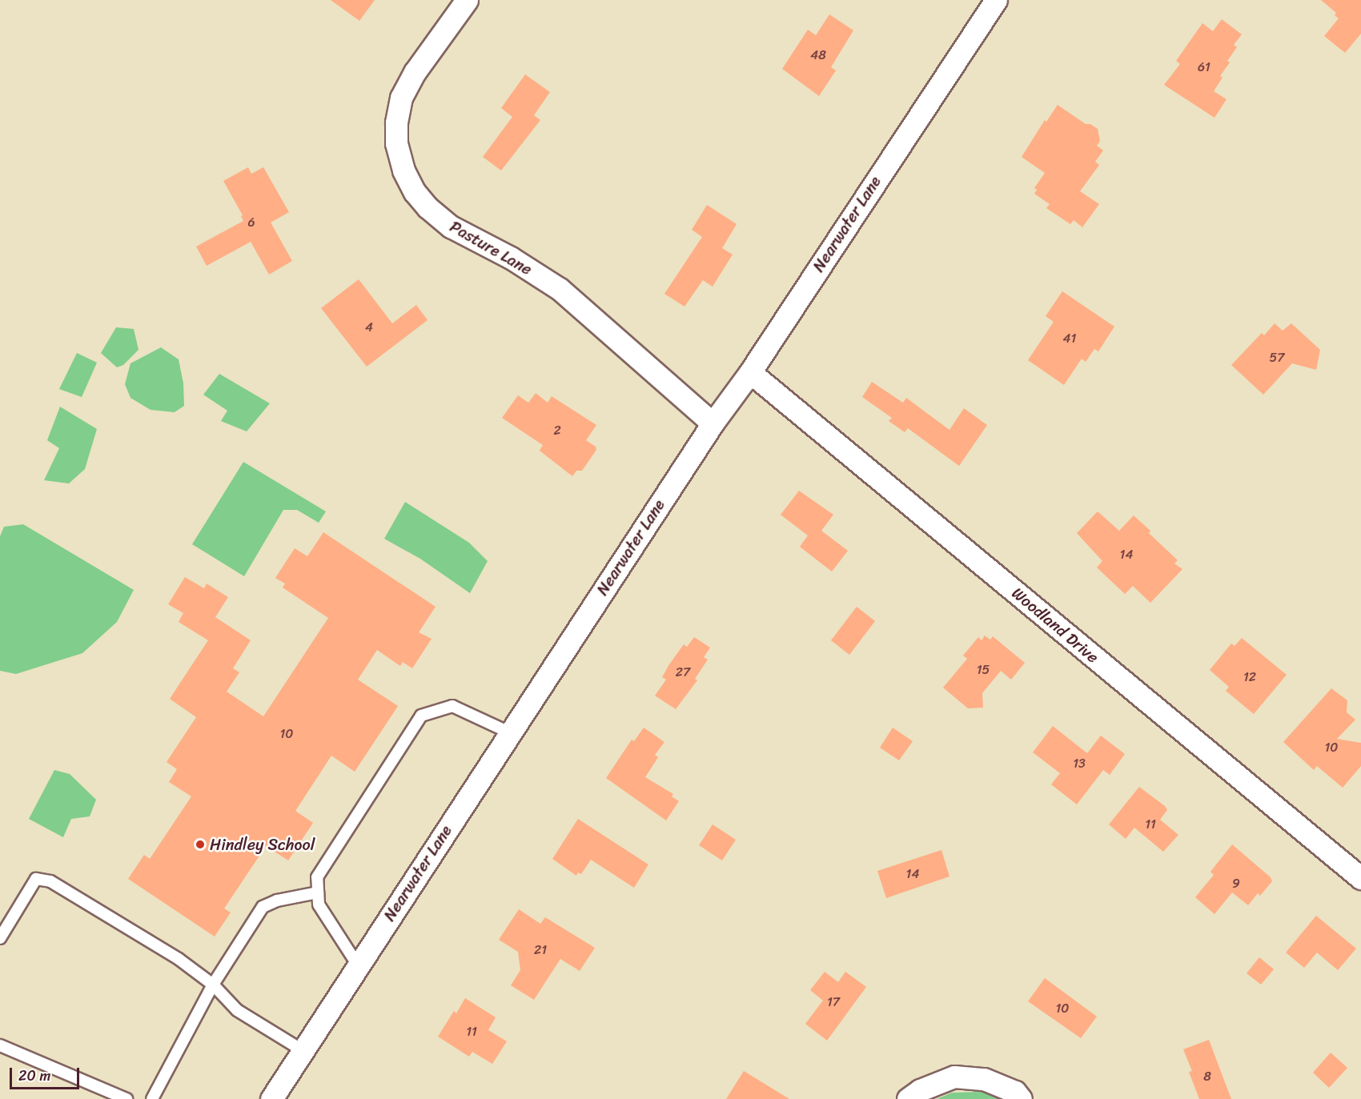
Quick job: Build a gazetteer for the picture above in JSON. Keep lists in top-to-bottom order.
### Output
{
  "streets": {
    "street": ["Nearwater Lane", "Pasture Lane", "Woodland Drive"]
  },
  "crossings": [
    ["Nearwater Lane", "Pasture Lane"],
    ["Nearwater Lane", "Woodland Drive"]
  ],
  "places": ["Hindley School"],
  "house_numbers": [
    "48",
    "61",
    "6",
    "4",
    "41",
    "57",
    "2",
    "14",
    "15",
    "27",
    "12",
    "10",
    "10",
    "13",
    "11",
    "14",
    "9",
    "21",
    "17",
    "10",
    "11",
    "8"
  ],
  "scale_bar": "20 m"
}
